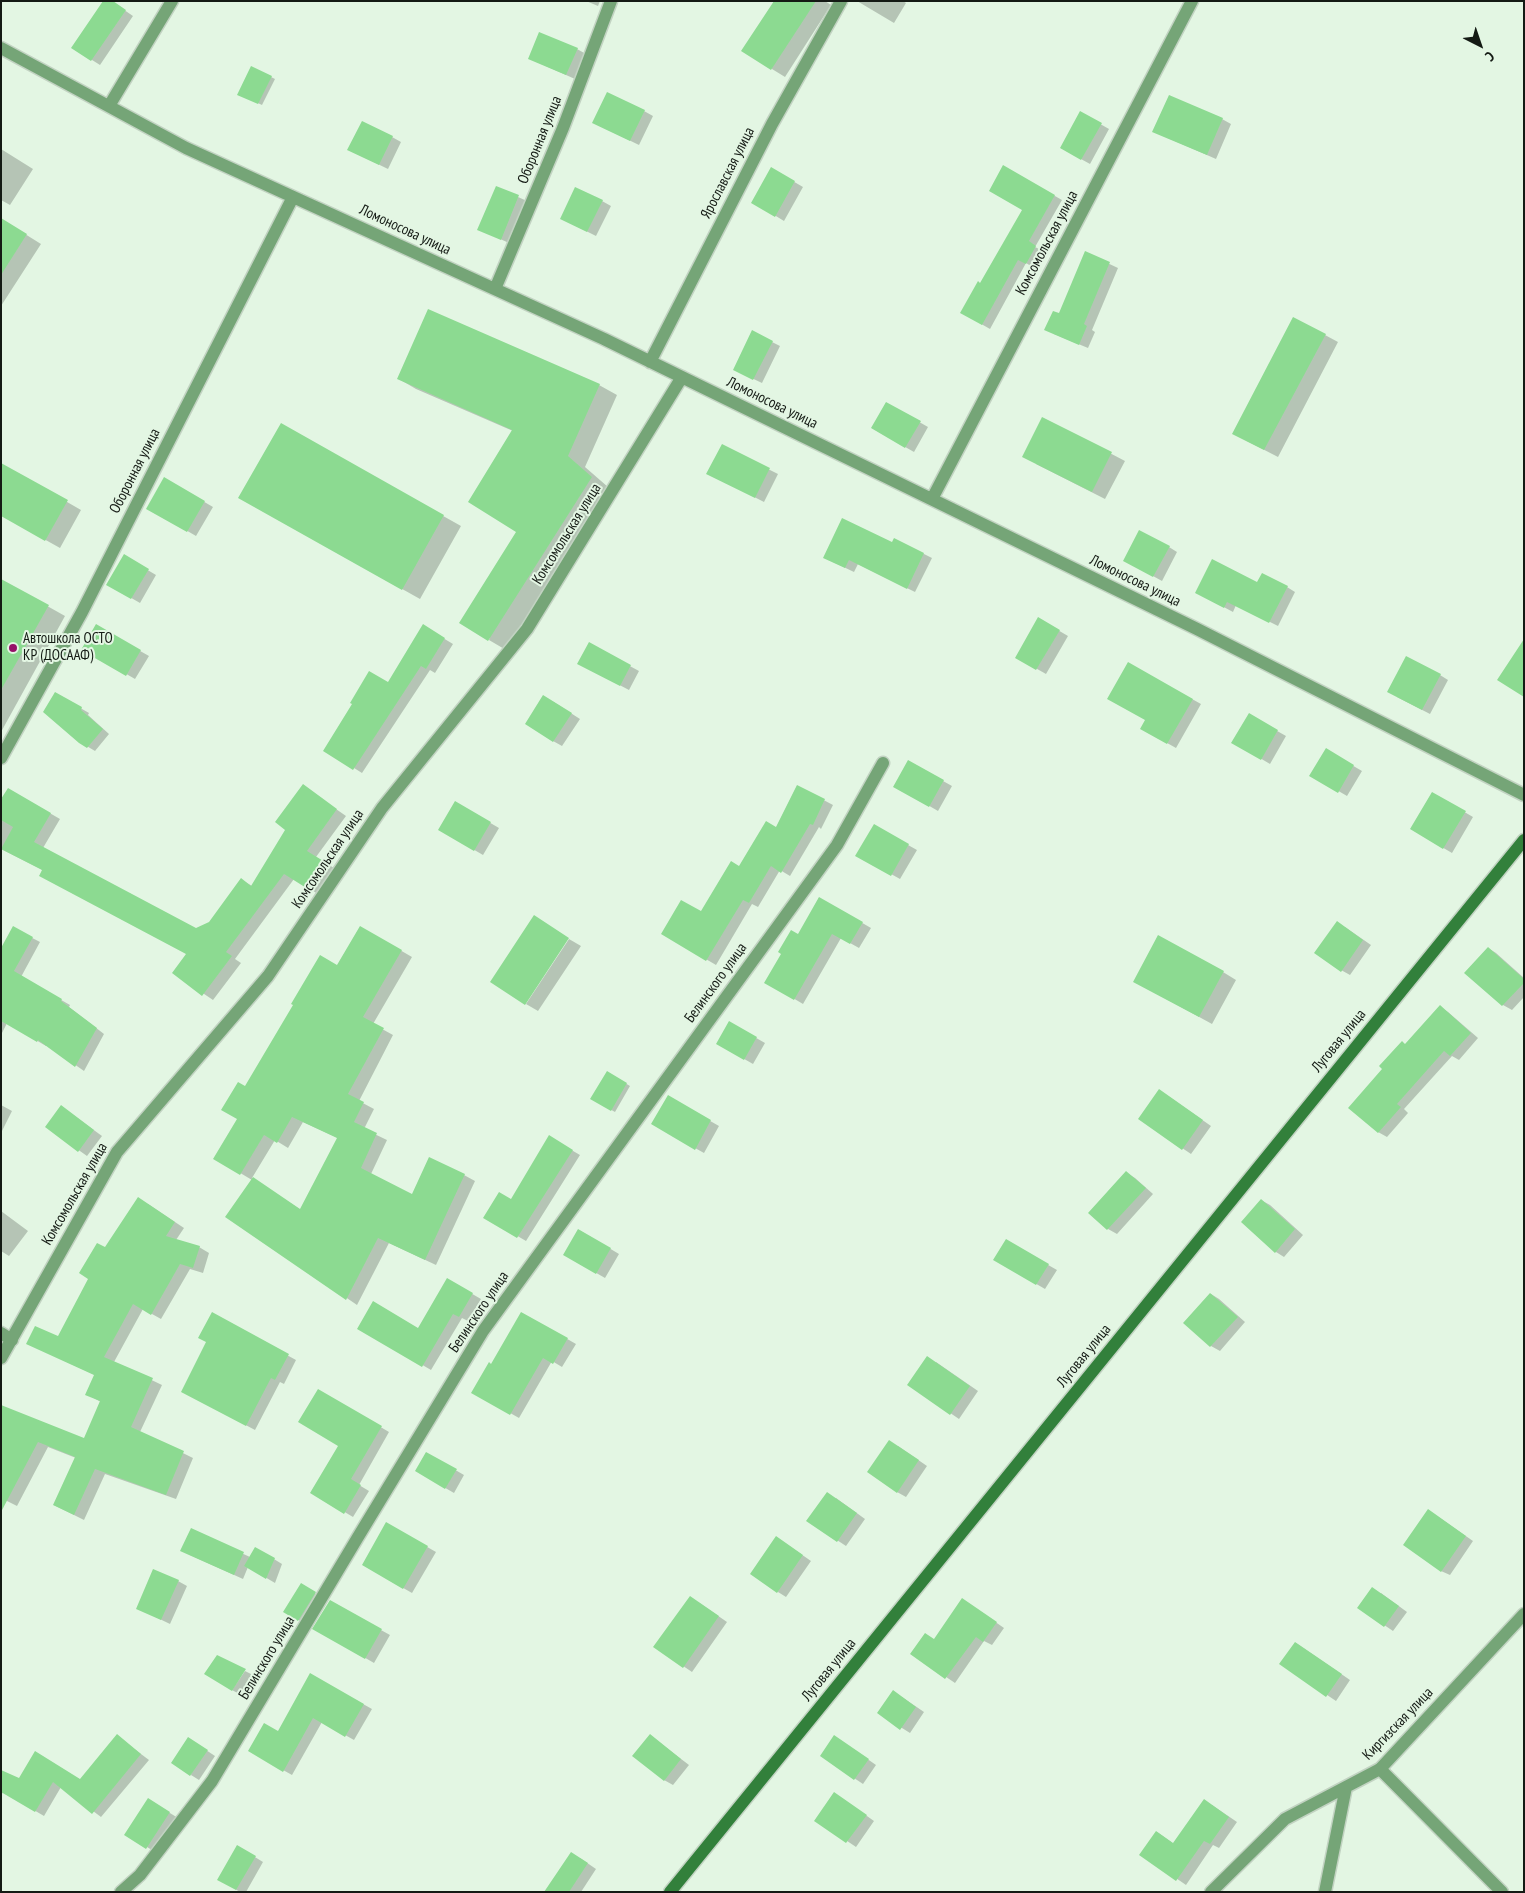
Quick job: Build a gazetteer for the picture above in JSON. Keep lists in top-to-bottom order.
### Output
{
  "streets": {
    "street": [
      "Оборонная улица",
      "Ярославская улица",
      "Ломоносова улица",
      "Комсомольская улица",
      "Белинского улица",
      "Луговая улица",
      "Киргизская улица"
    ]
  },
  "crossings": [
    ["Оборонная улица", "Ломоносова улица"],
    ["Ярославская улица", "Ломоносова улица"],
    ["Ломоносова улица", "Комсомольская улица"]
  ],
  "places": ["Автошкола ОСТО КР (ДОСААФ)"],
  "north": "bottom right"
}
